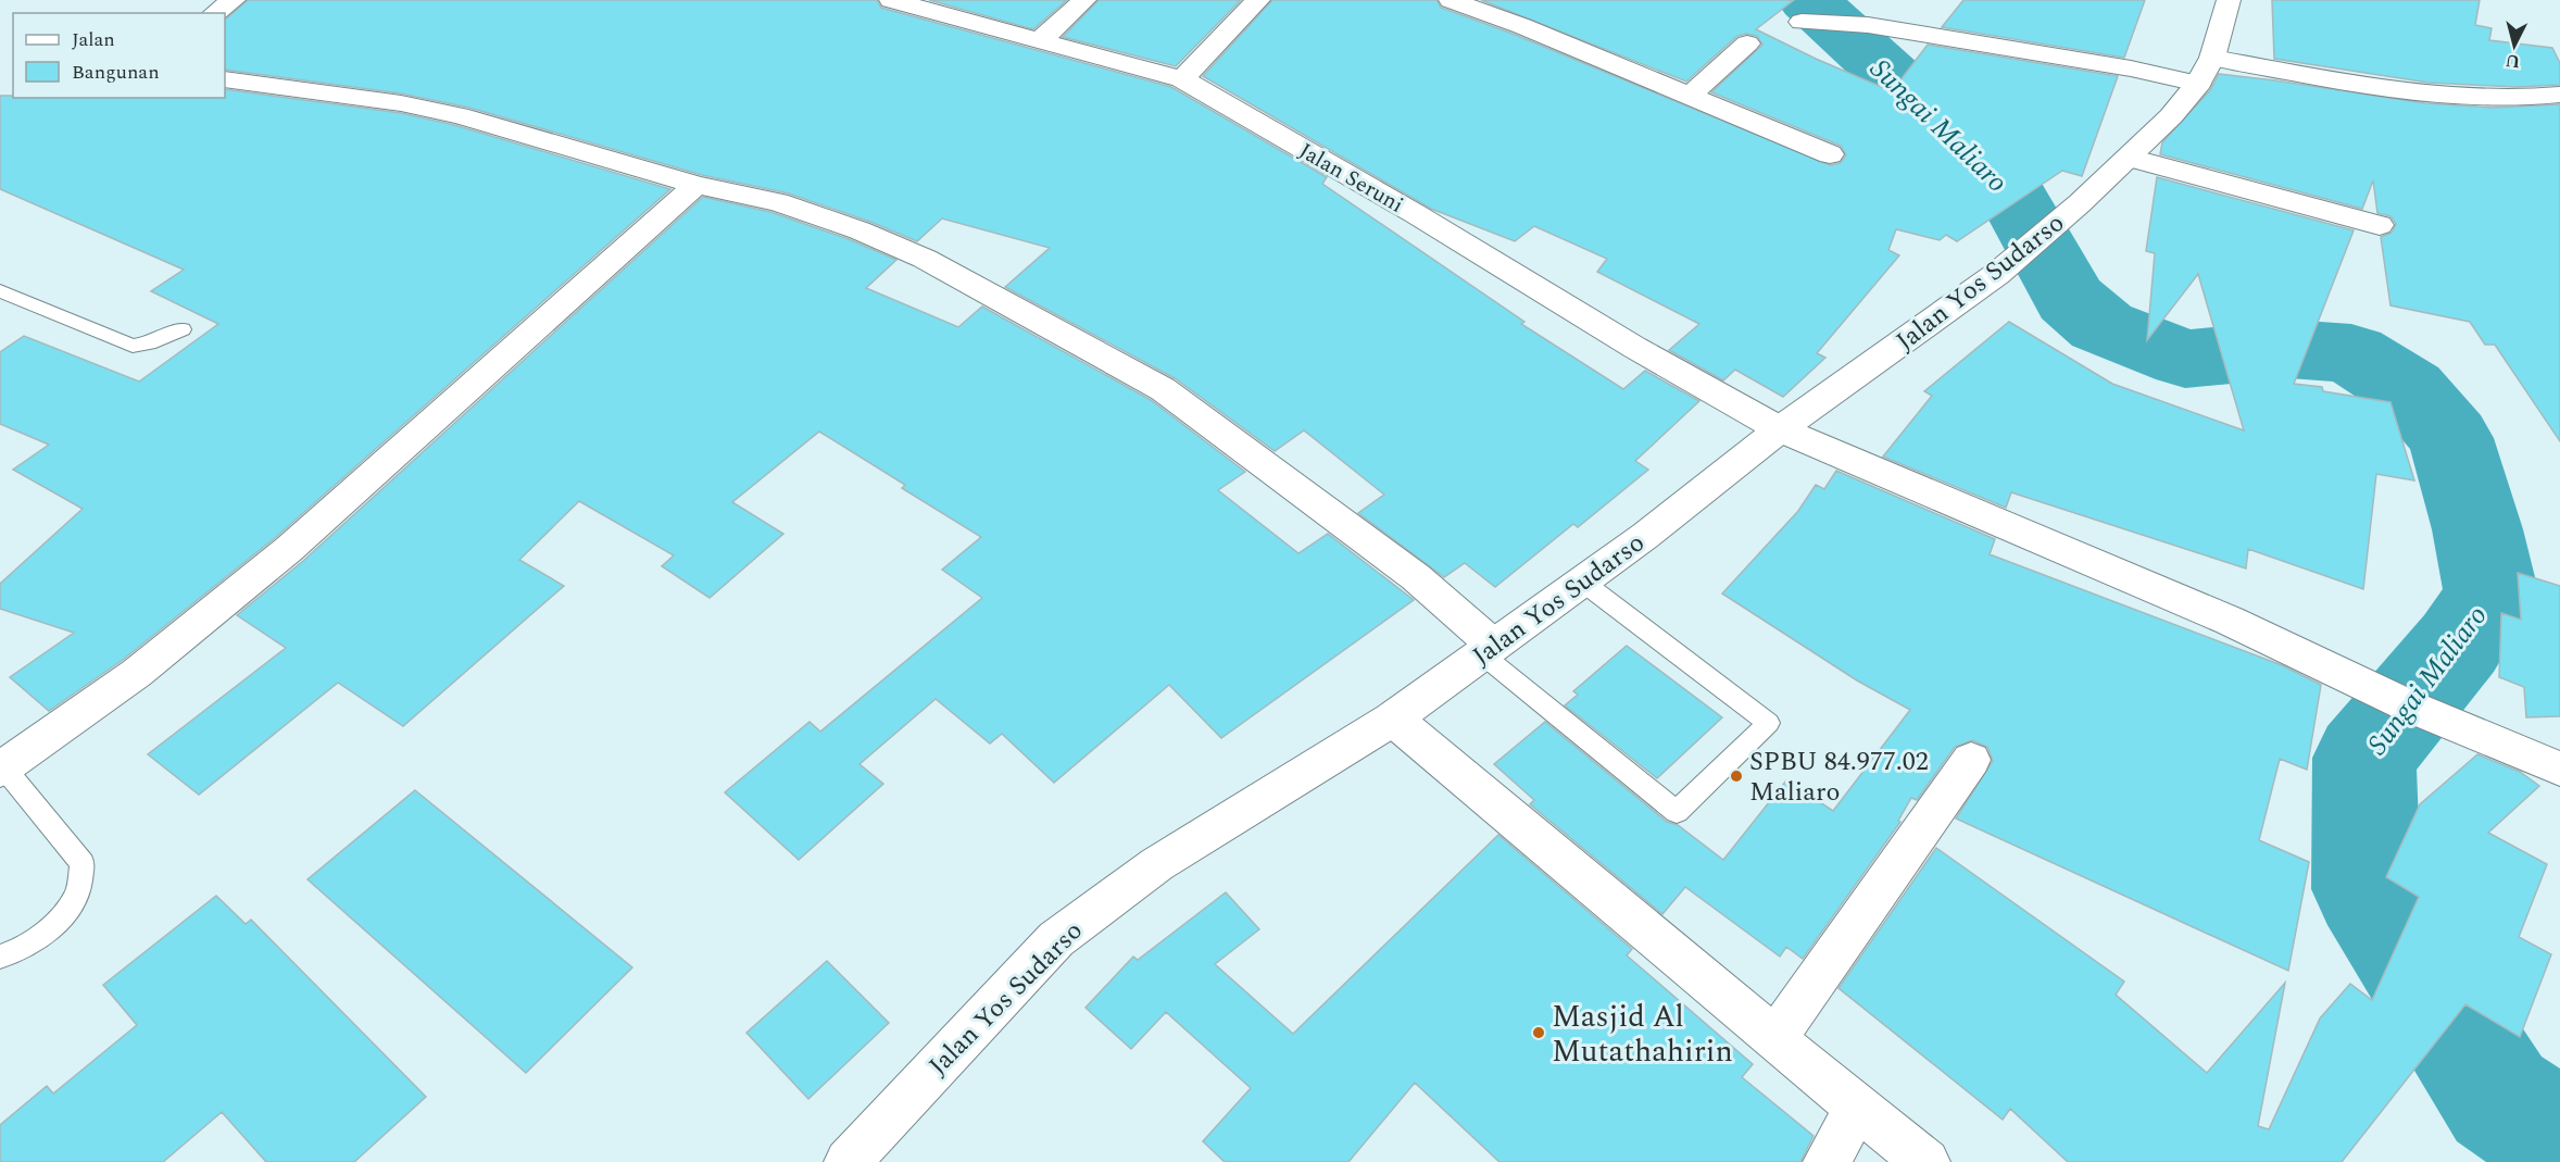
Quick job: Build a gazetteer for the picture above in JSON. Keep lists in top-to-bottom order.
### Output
{
  "streets": {
    "street": ["Jalan Seruni", "Jalan Yos Sudarso"]
  },
  "crossings": [
    ["Jalan Seruni", "Jalan Yos Sudarso"]
  ],
  "water": ["Sungai Maliaro"],
  "places": ["SPBU 84.977.02 Maliaro", "Masjid Al Mutathahirin"],
  "legend": ["Jalan", "Bangunan"],
  "north": "bottom"
}
